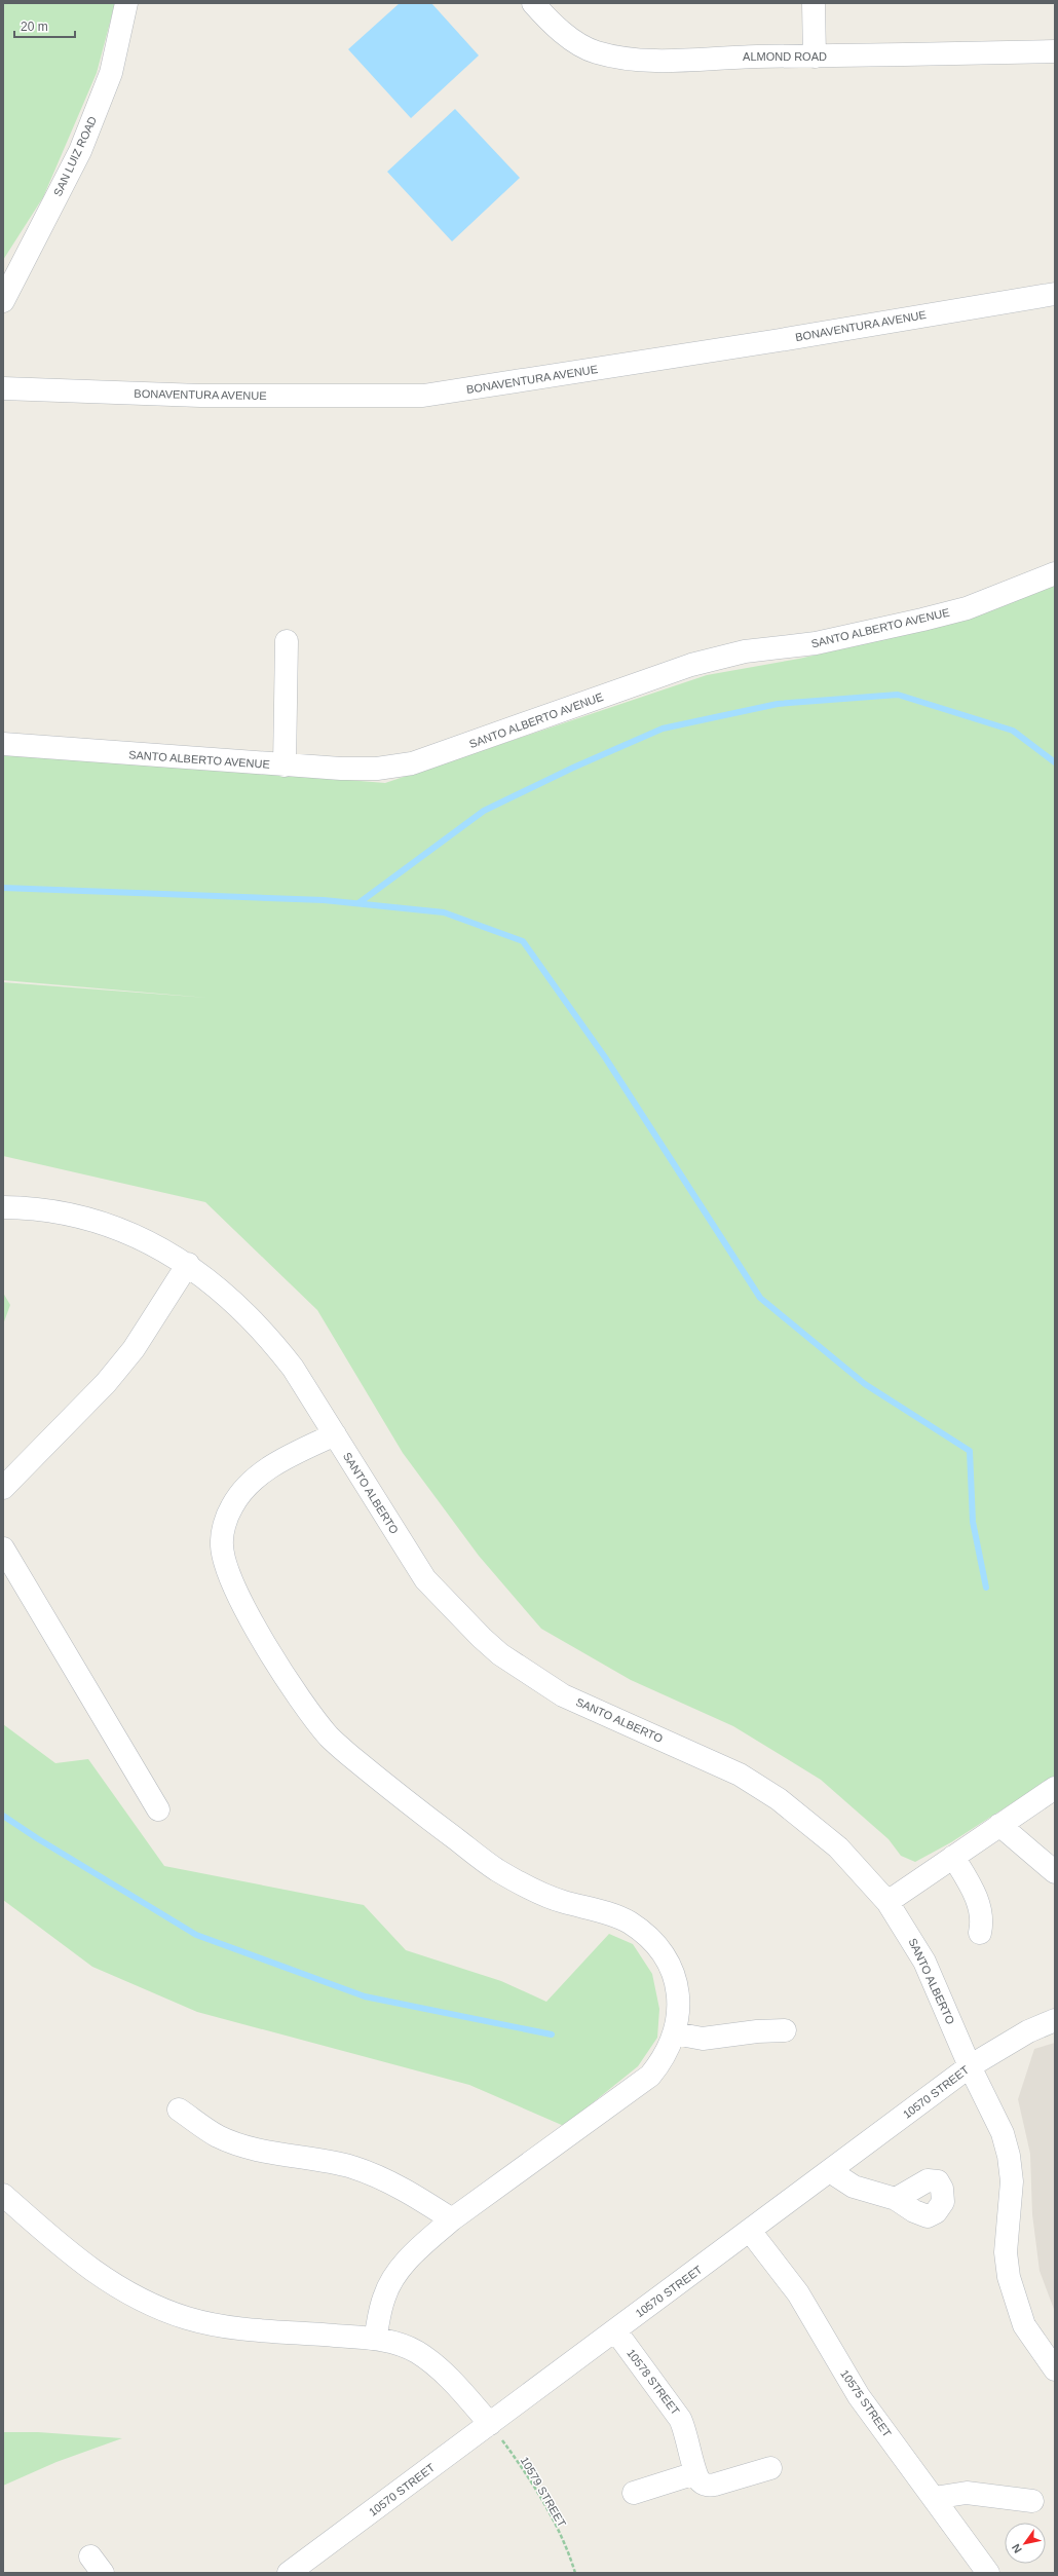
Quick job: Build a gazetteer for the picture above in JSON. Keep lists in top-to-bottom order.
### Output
{
  "streets": {
    "street": [
      "ALMOND ROAD",
      "SAN LUIZ ROAD",
      "BONAVENTURA AVENUE",
      "SANTO ALBERTO AVENUE",
      "SANTO ALBERTO",
      "10570 STREET",
      "10578 STREET",
      "10575 STREET"
    ],
    "path": ["10579 STREET"]
  },
  "crossings": [
    ["SANTO ALBERTO", "10570 STREET"],
    ["10570 STREET", "10578 STREET"],
    ["10570 STREET", "10575 STREET"],
    ["10570 STREET", "10579 STREET"]
  ],
  "scale_bar": "20 m",
  "north": "bottom left"
}
